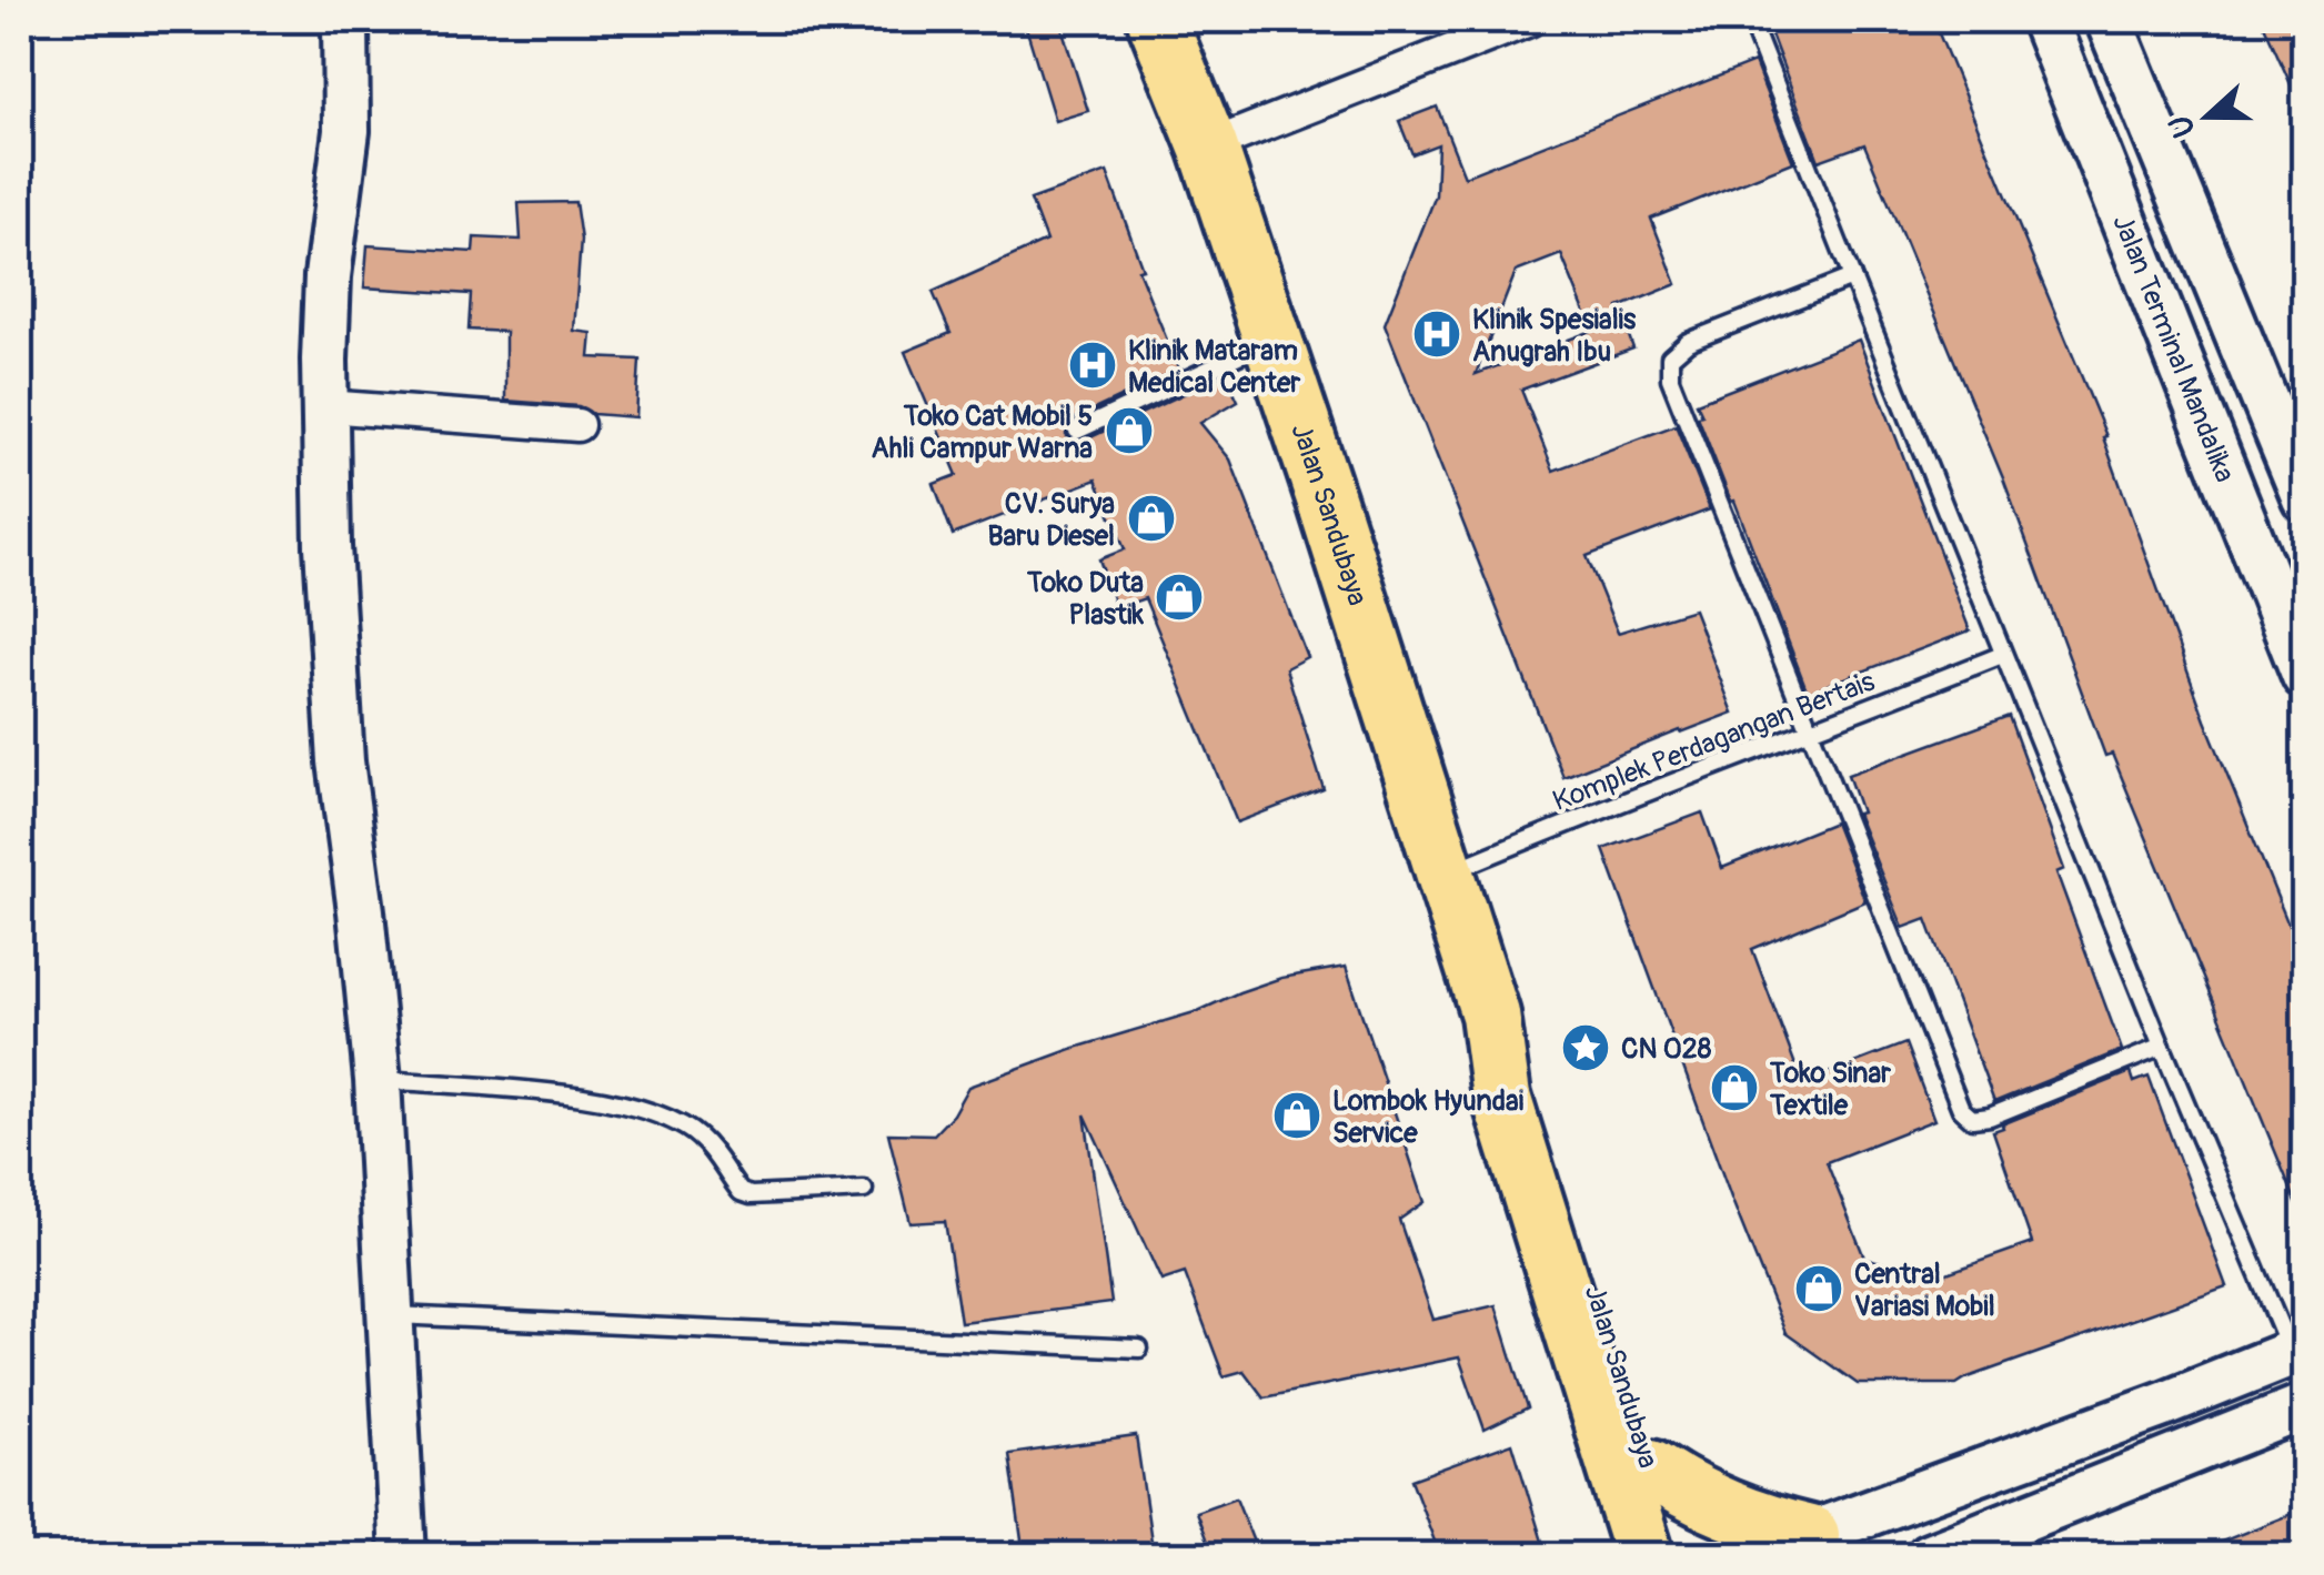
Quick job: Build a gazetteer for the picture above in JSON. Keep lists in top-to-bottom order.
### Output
{
  "streets": {
    "highway": ["Jalan Sandubaya"],
    "street": ["Jalan Terminal Mandalika"],
    "lane": ["Komplek Perdagangan Bertais"]
  },
  "crossings": [
    ["Jalan Sandubaya", "Komplek Perdagangan Bertais"]
  ],
  "places": {
    "hospital": ["Klinik Spesialis Anugrah Ibu", "Klinik Mataram Medical Center"],
    "shop": [
      "Toko Cat Mobil 5 Ahli Campur Warna",
      "CV. Surya Baru Diesel",
      "Toko Duta Plastik",
      "Toko Sinar Textile",
      "Lombok Hyundai Service",
      "Central Variasi Mobil"
    ],
    "place": ["CN 028"]
  },
  "north": "left"
}
